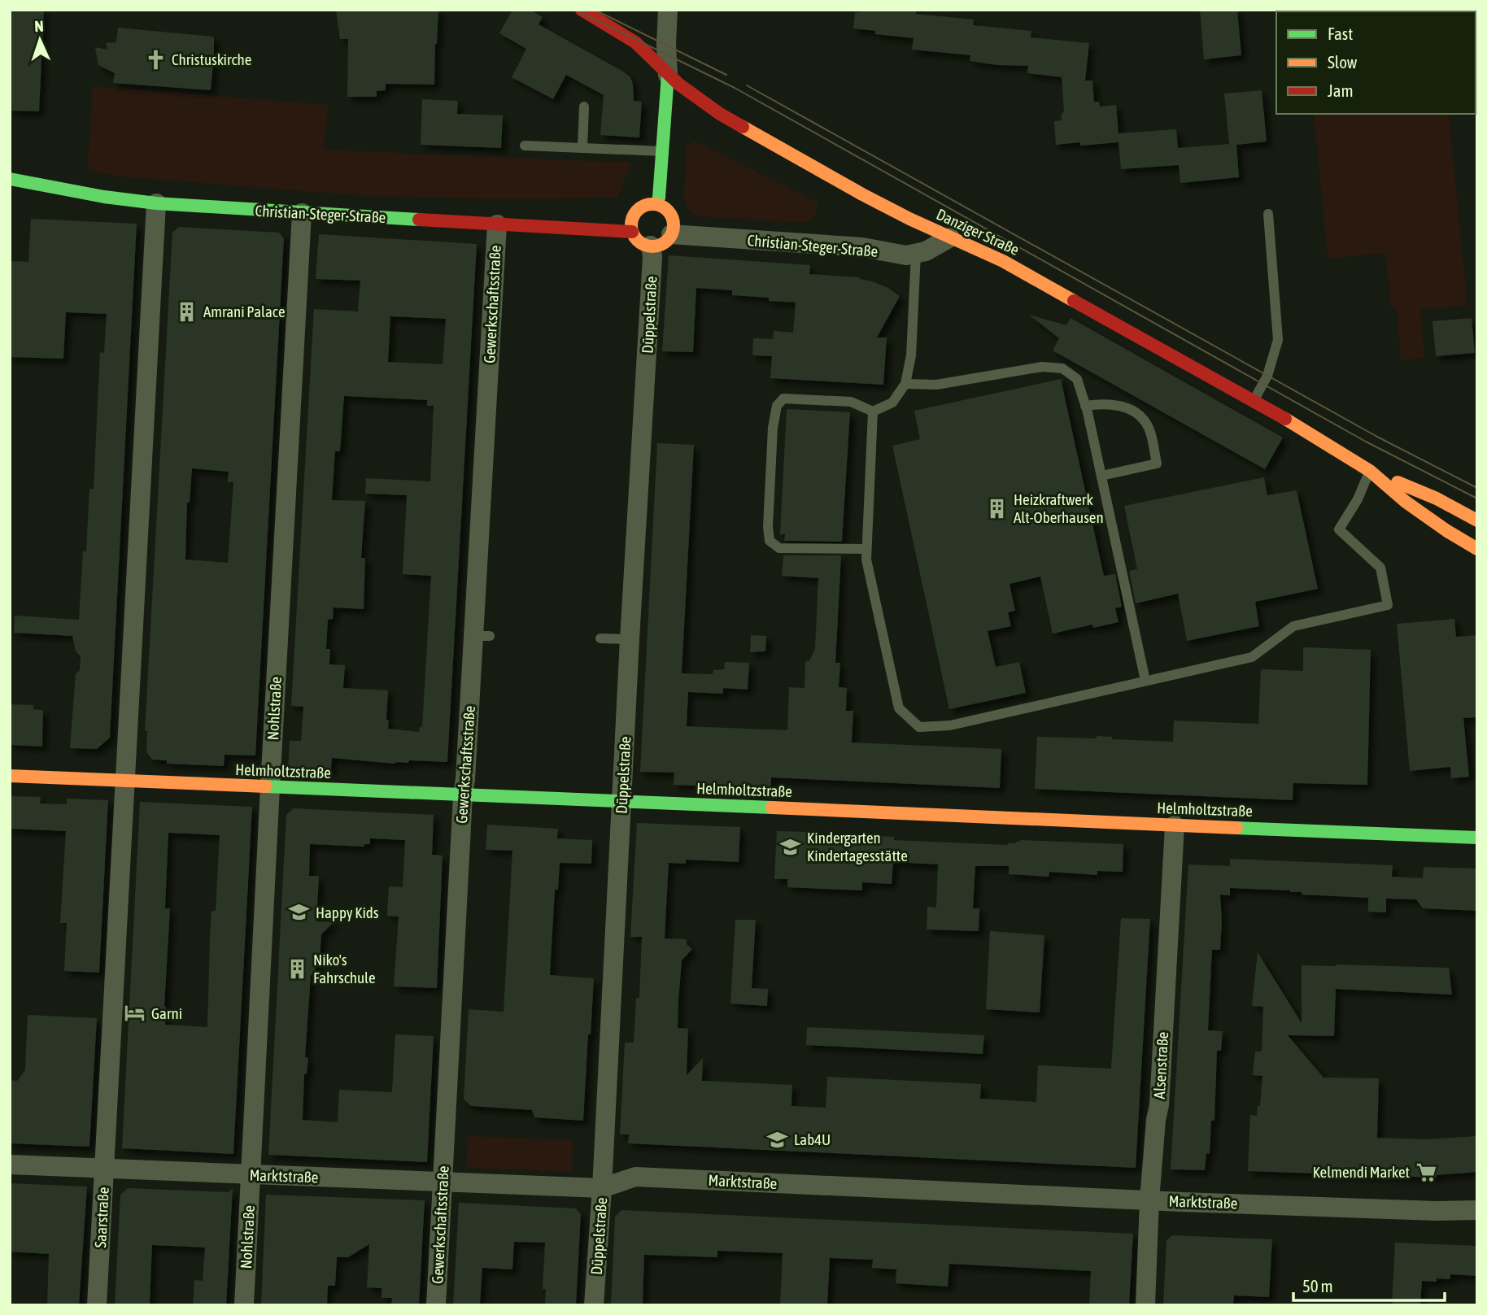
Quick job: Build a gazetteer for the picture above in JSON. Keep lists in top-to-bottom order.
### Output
{
  "streets": {
    "main road": ["Christian-Steger-Straße", "Danziger Straße", "Helmholtzstraße"],
    "street": [
      "Gewerkschaftsstraße",
      "Düppelstraße",
      "Nohlstraße",
      "Alsenstraße",
      "Marktstraße",
      "Saarstraße"
    ]
  },
  "crossings": [
    ["Christian-Steger-Straße", "Danziger Straße"],
    ["Christian-Steger-Straße", "Gewerkschaftsstraße"],
    ["Christian-Steger-Straße", "Düppelstraße"],
    ["Christian-Steger-Straße", "Nohlstraße"],
    ["Christian-Steger-Straße", "Saarstraße"],
    ["Gewerkschaftsstraße", "Helmholtzstraße"],
    ["Gewerkschaftsstraße", "Marktstraße"],
    ["Düppelstraße", "Helmholtzstraße"],
    ["Düppelstraße", "Marktstraße"],
    ["Nohlstraße", "Helmholtzstraße"],
    ["Nohlstraße", "Marktstraße"],
    ["Helmholtzstraße", "Alsenstraße"],
    ["Helmholtzstraße", "Saarstraße"],
    ["Alsenstraße", "Marktstraße"],
    ["Marktstraße", "Saarstraße"]
  ],
  "places": {
    "church": ["Christuskirche"],
    "building": ["Amrani Palace", "Heizkraftwerk Alt-Oberhausen", "Niko's Fahrschule"],
    "school or university": ["Kindergarten Kindertagesstätte", "Happy Kids", "Lab4U"],
    "hotel": ["Garni"],
    "supermarket": ["Kelmendi Market"]
  },
  "legend": ["Fast", "Slow", "Jam"],
  "scale_bar": "50 m",
  "north": "top"
}
